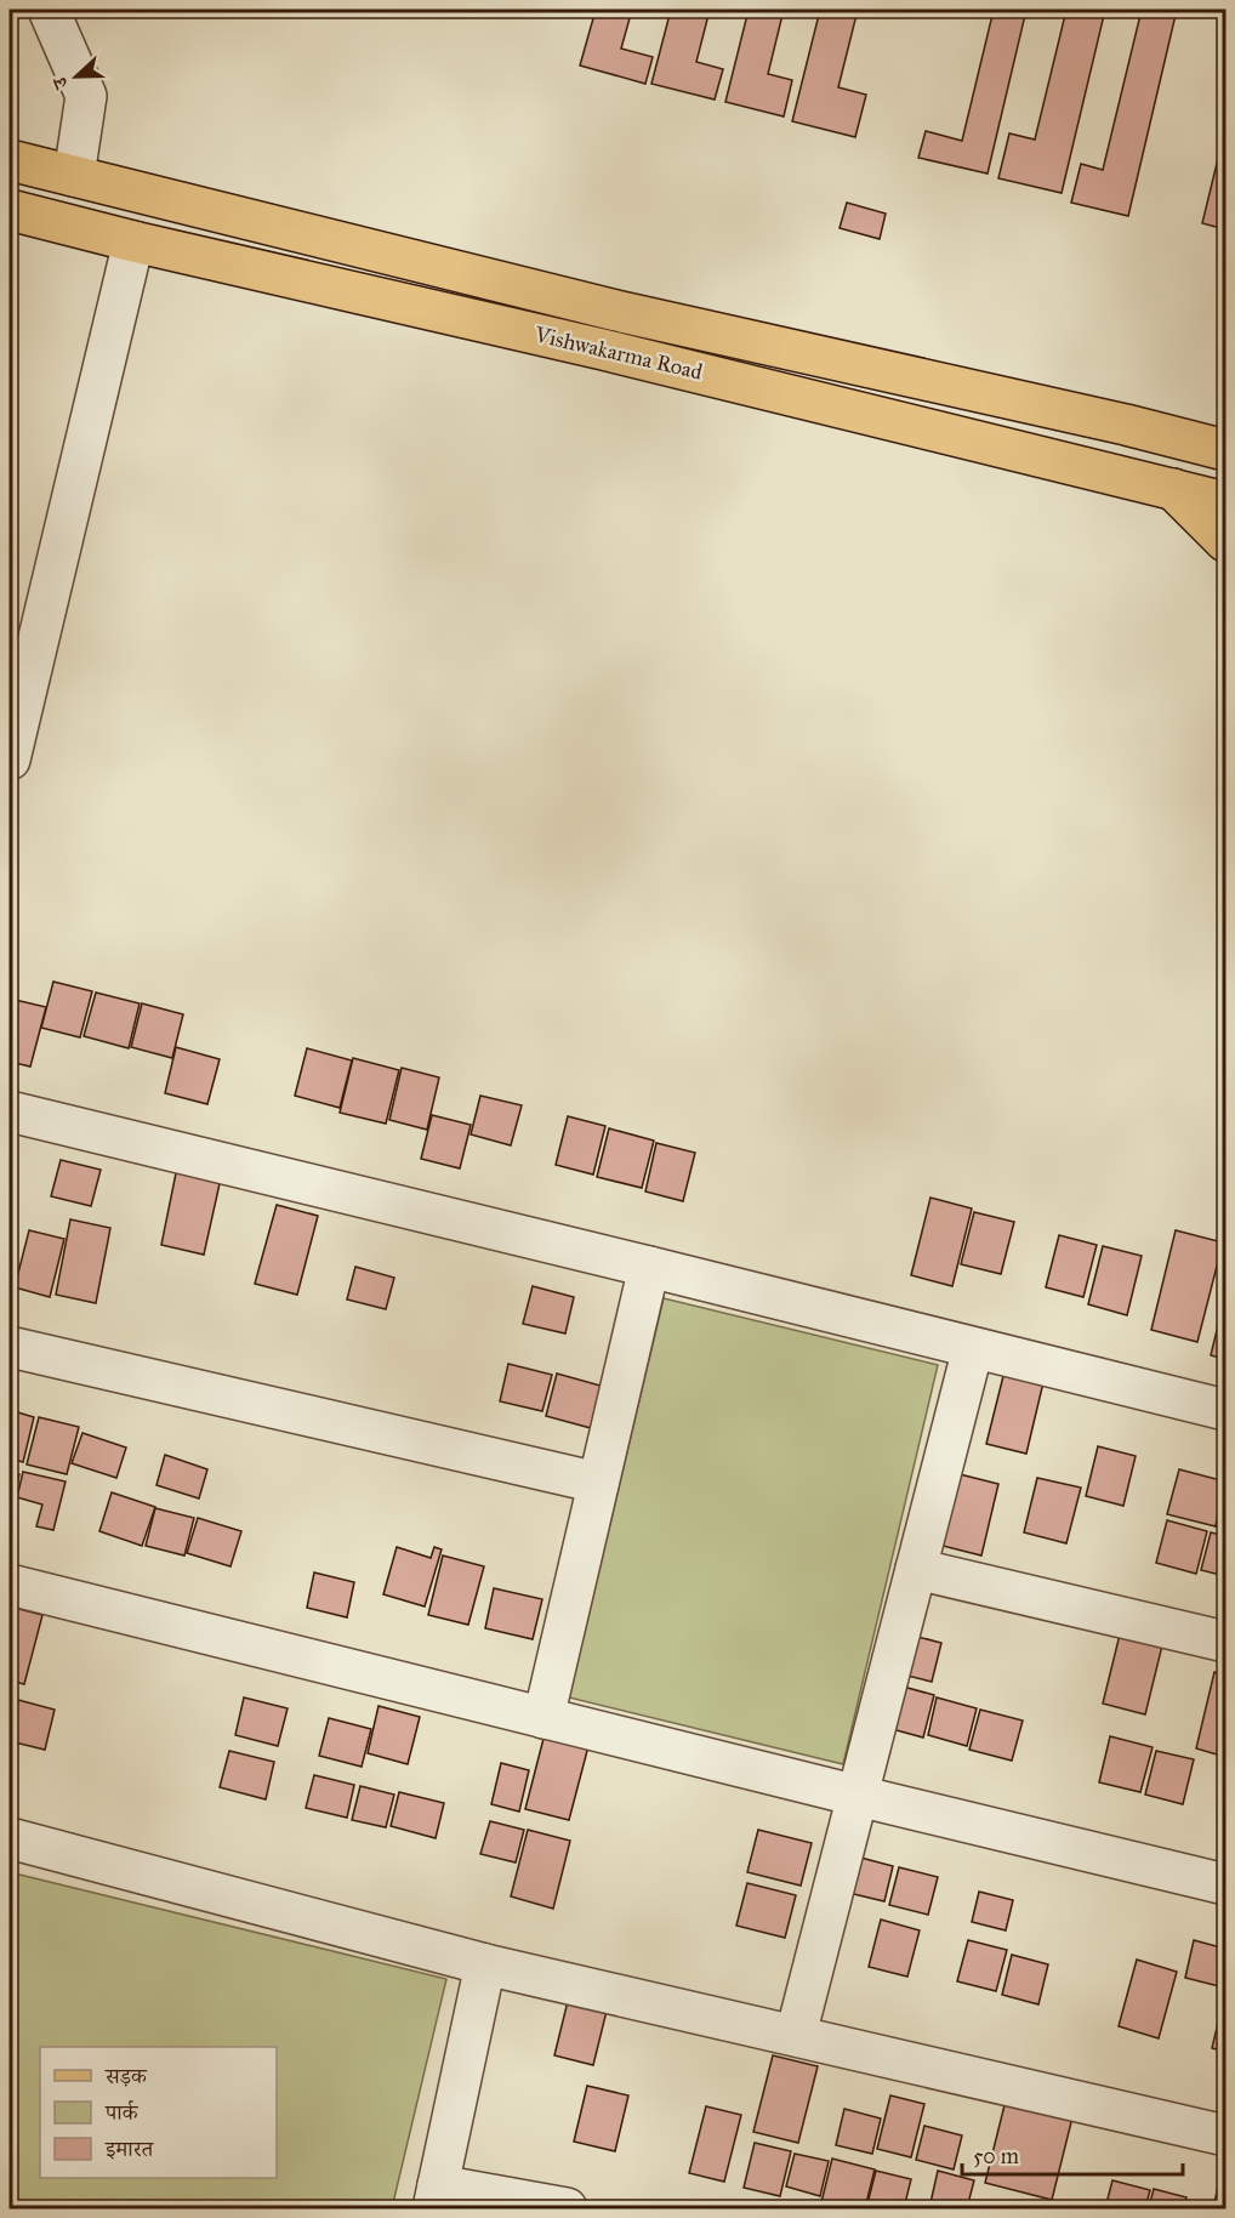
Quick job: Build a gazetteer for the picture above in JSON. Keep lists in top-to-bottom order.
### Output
{
  "streets": {
    "main road": ["Vishwakarma Road"]
  },
  "legend": ["सड़क", "पार्क", "इमारत"],
  "scale_bar": "50 m",
  "north": "left"
}
